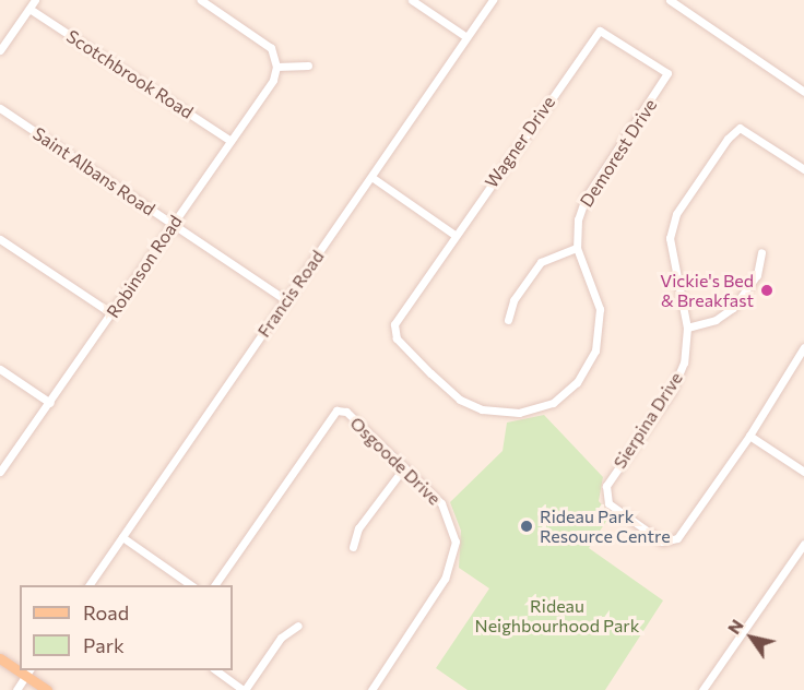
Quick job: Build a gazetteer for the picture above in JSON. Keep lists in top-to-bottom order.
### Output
{
  "streets": {
    "street": [
      "Scotchbrook Road",
      "Wagner Drive",
      "Demorest Drive",
      "Saint Albans Road",
      "Robinson Road",
      "Francis Road",
      "Sierpina Drive",
      "Osgoode Drive"
    ]
  },
  "crossings": [
    ["Scotchbrook Road", "Robinson Road"],
    ["Wagner Drive", "Demorest Drive"],
    ["Saint Albans Road", "Robinson Road"],
    ["Saint Albans Road", "Francis Road"]
  ],
  "parks": ["Rideau Neighbourhood Park"],
  "places": ["Vickie's Bed & Breakfast", "Rideau Park Resource Centre"],
  "legend": ["Road", "Park"],
  "north": "top left"
}
